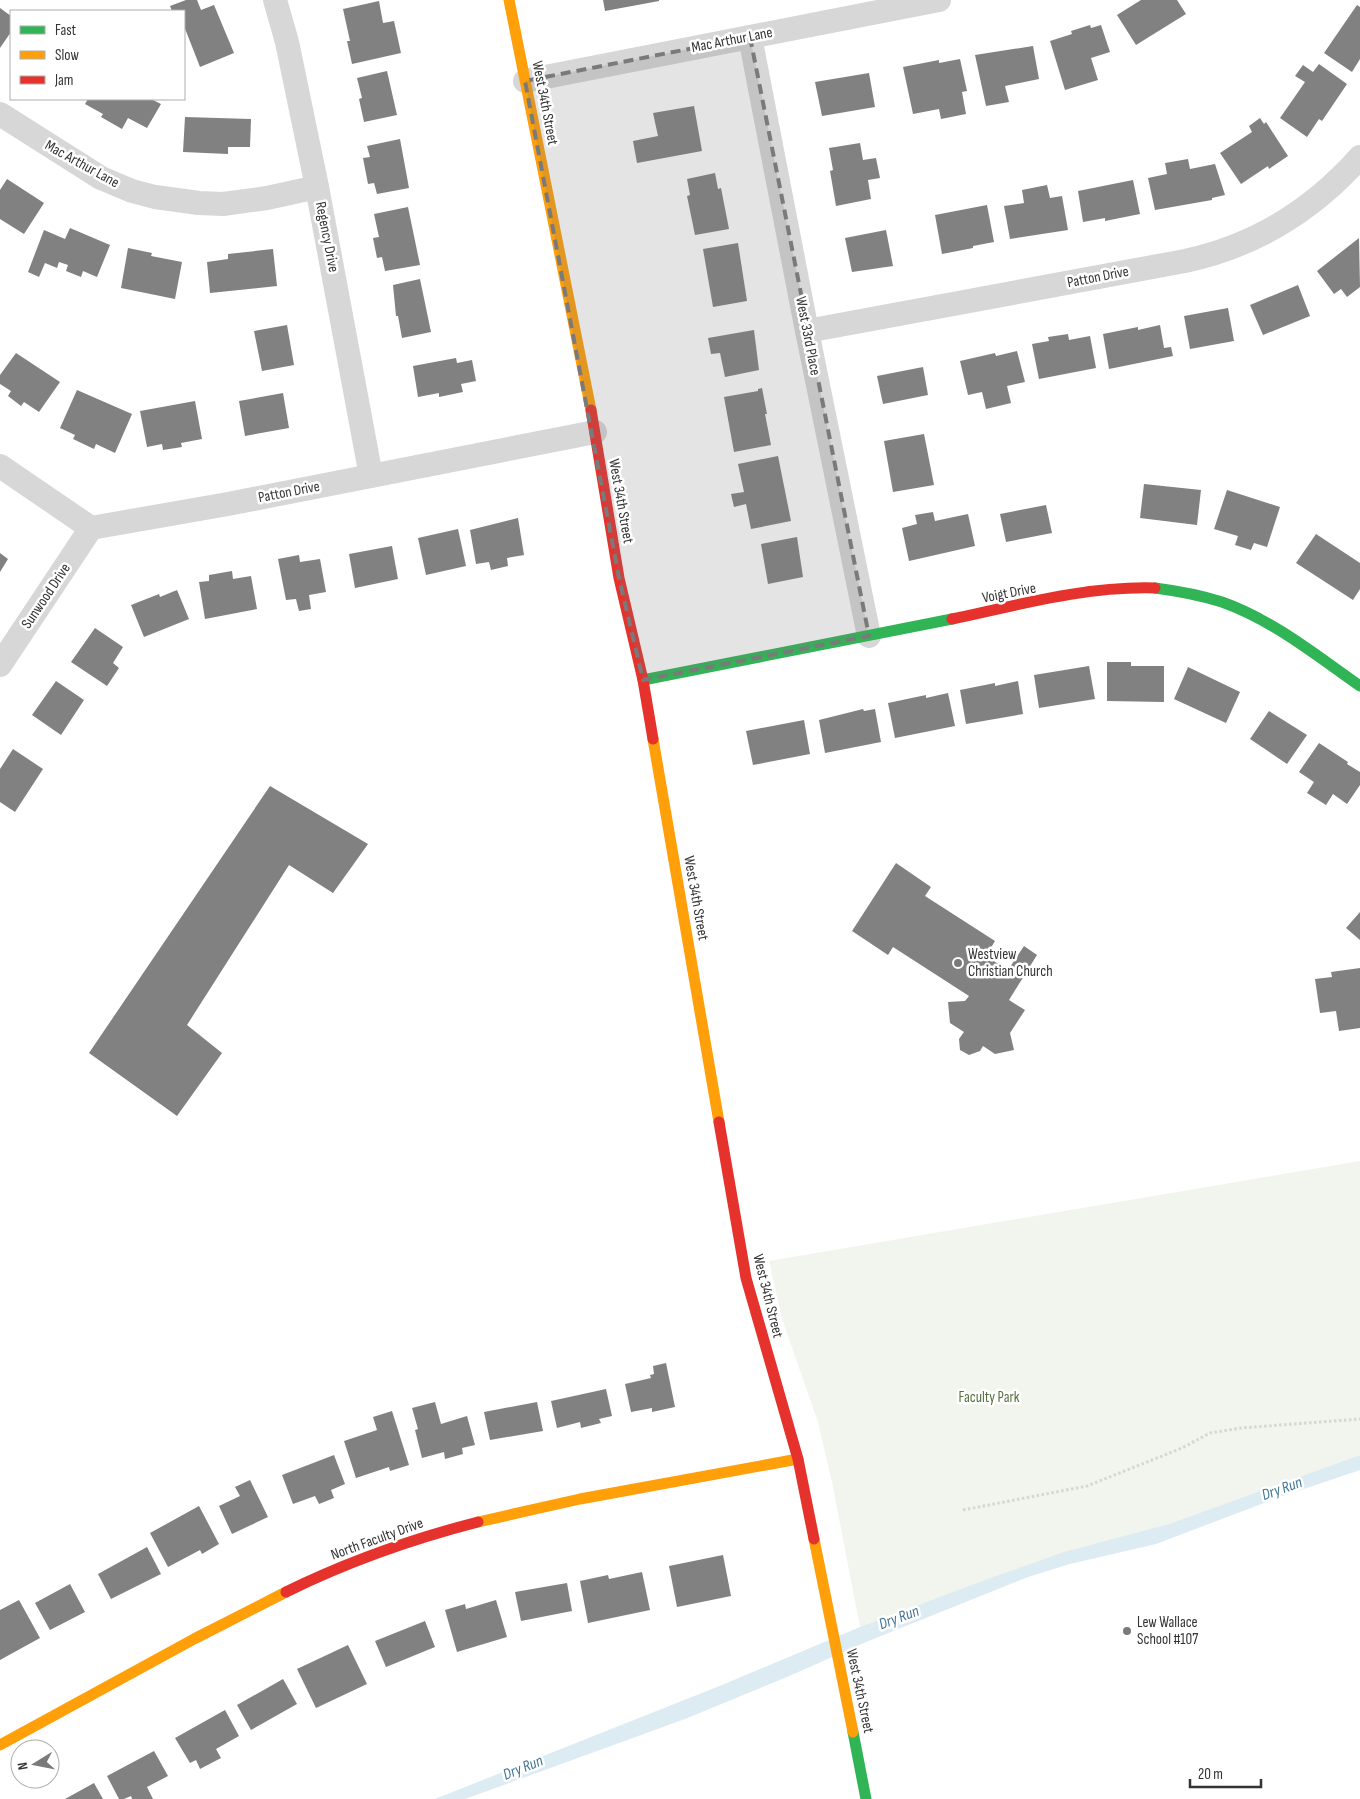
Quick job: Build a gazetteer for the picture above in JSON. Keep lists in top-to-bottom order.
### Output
{
  "streets": {
    "street": [
      "Mac Arthur Lane",
      "West 34th Street",
      "Regency Drive",
      "Patton Drive",
      "West 33rd Place",
      "Voigt Drive",
      "Sunwood Drive",
      "North Faculty Drive"
    ]
  },
  "crossings": [
    ["Mac Arthur Lane", "West 34th Street"],
    ["Mac Arthur Lane", "Regency Drive"],
    ["Mac Arthur Lane", "West 33rd Place"],
    ["West 34th Street", "Patton Drive"],
    ["West 34th Street", "Voigt Drive"],
    ["West 34th Street", "North Faculty Drive"],
    ["Regency Drive", "Patton Drive"],
    ["Patton Drive", "West 33rd Place"],
    ["Patton Drive", "Sunwood Drive"],
    ["West 33rd Place", "Voigt Drive"]
  ],
  "water": ["Dry Run"],
  "parks": ["Faculty Park"],
  "places": ["Westview Christian Church", "Lew Wallace School #107"],
  "legend": ["Fast", "Slow", "Jam"],
  "scale_bar": "20 m",
  "north": "left"
}
